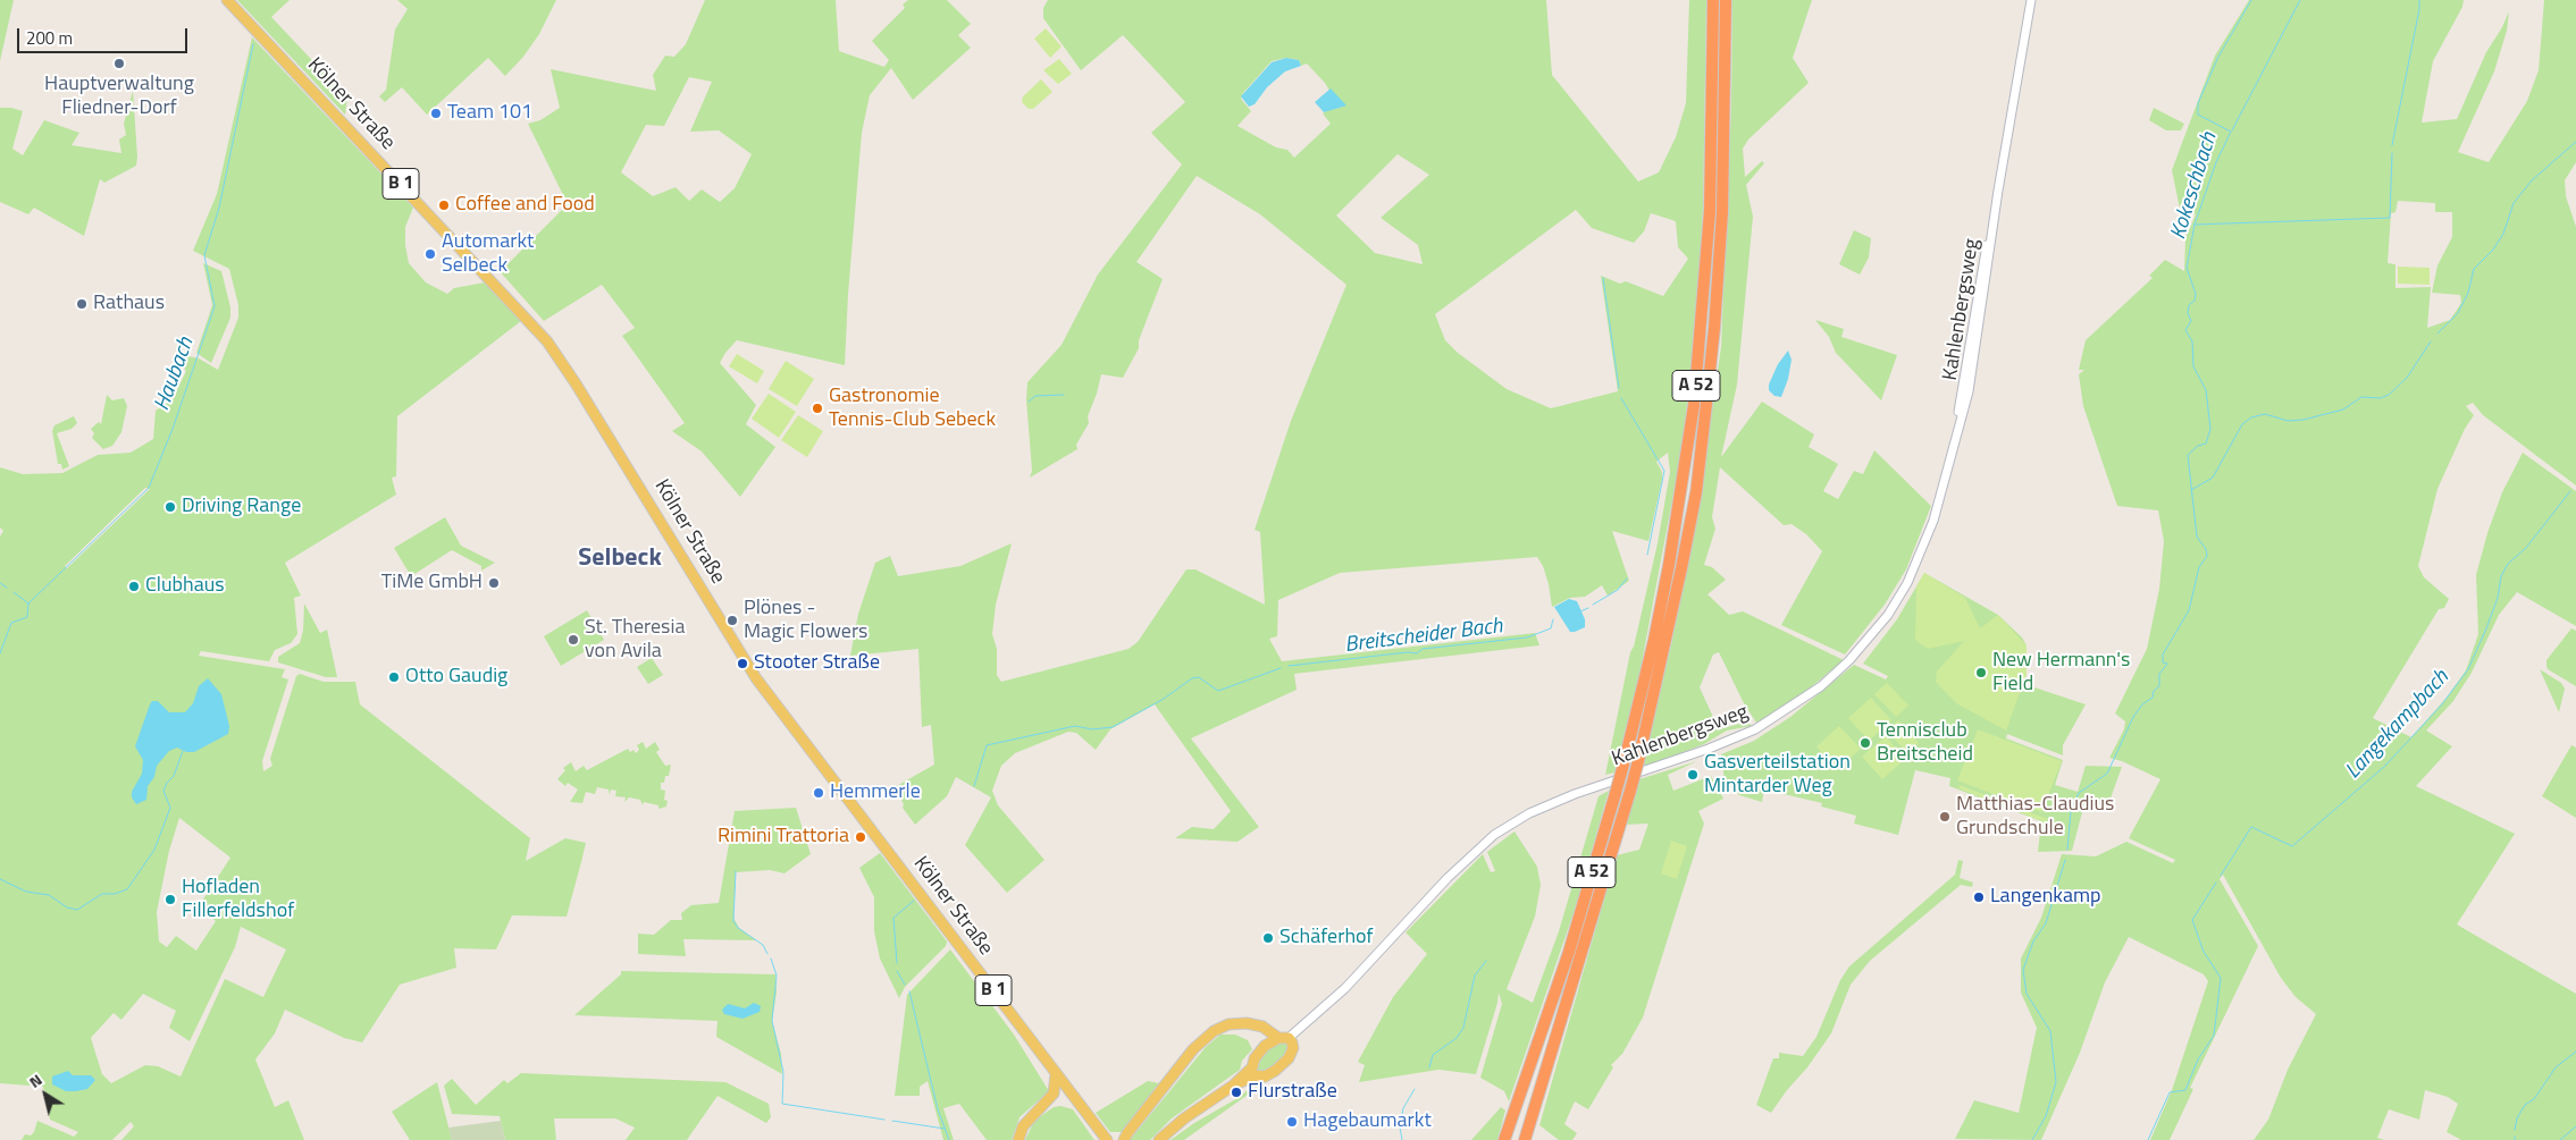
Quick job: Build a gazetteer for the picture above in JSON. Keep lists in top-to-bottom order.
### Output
{
  "streets": {
    "highway": ["A 52"],
    "main road": ["Kölner Straße", "B 1", "Kahlenbergsweg"]
  },
  "districts": ["Selbeck"],
  "water": [
    "Kokeschbach",
    "Haubach",
    "Breitscheider Bach",
    "Langekampbach"
  ],
  "places": [
    "Hauptverwaltung Fliedner-Dorf",
    "Team 101",
    "Coffee and Food",
    "Automarkt Selbeck",
    "Rathaus",
    "Gastronomie Tennis-Club Sebeck",
    "Driving Range",
    "TiMe GmbH",
    "Clubhaus",
    "Plönes - Magic Flowers",
    "St. Theresia von Avila",
    "Stooter Straße",
    "New Hermann's Field",
    "Otto Gaudig",
    "Tennisclub Breitscheid",
    "Gasverteilstation Mintarder Weg",
    "Hemmerle",
    "Matthias-Claudius Grundschule",
    "Rimini Trattoria",
    "Langenkamp",
    "Hofladen Fillerfeldshof",
    "Schäferhof",
    "Flurstraße",
    "Hagebaumarkt"
  ],
  "scale_bar": "200 m",
  "north": "top left"
}
